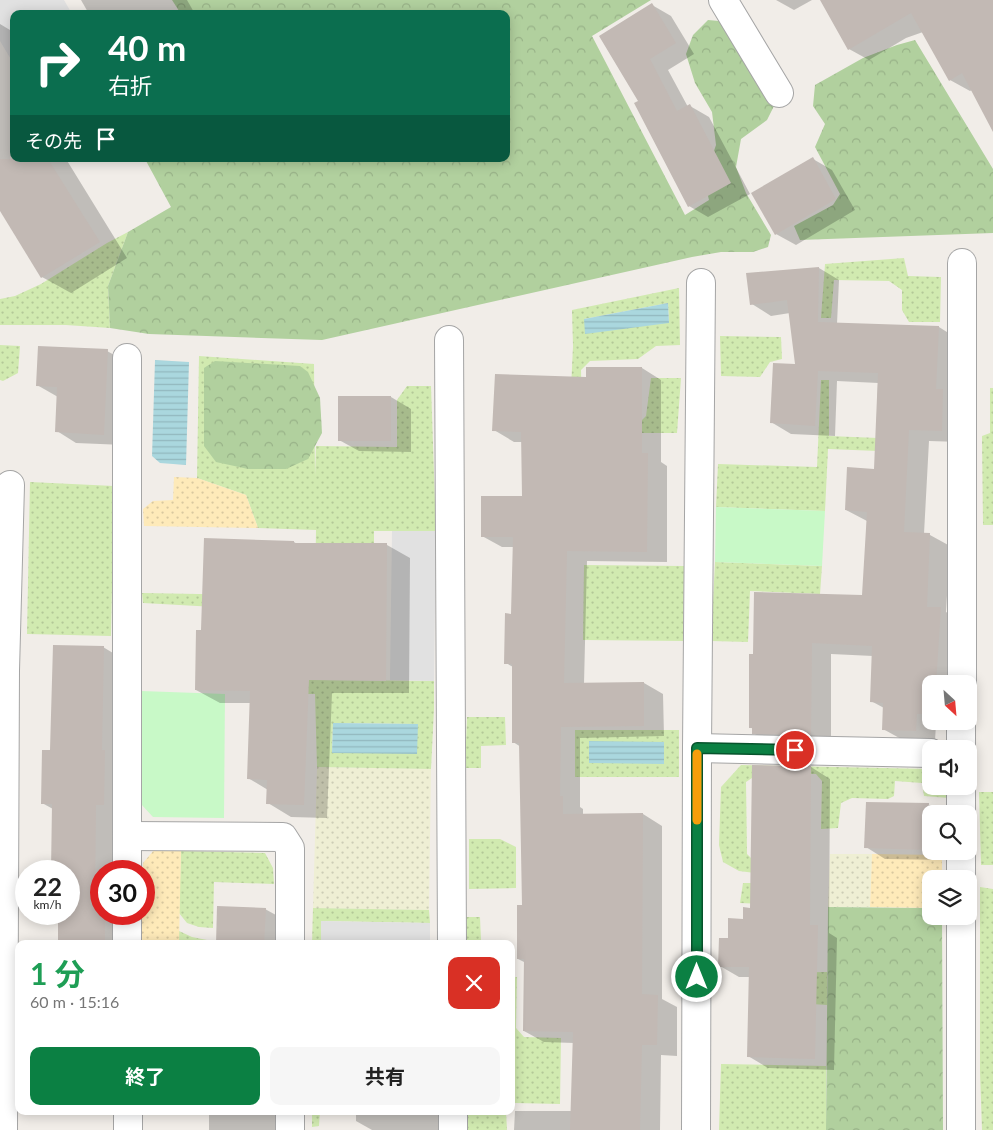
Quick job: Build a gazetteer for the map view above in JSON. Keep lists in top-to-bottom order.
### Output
{
  "north": "bottom right",
  "page": {
    "turn": ["40 m", "右折"],
    "then": "その先",
    "speed": "22 km/h",
    "limit": "30",
    "heading": ["1 分", "60 m · 15:16"],
    "buttons": ["終了", "共有"]
  }
}
